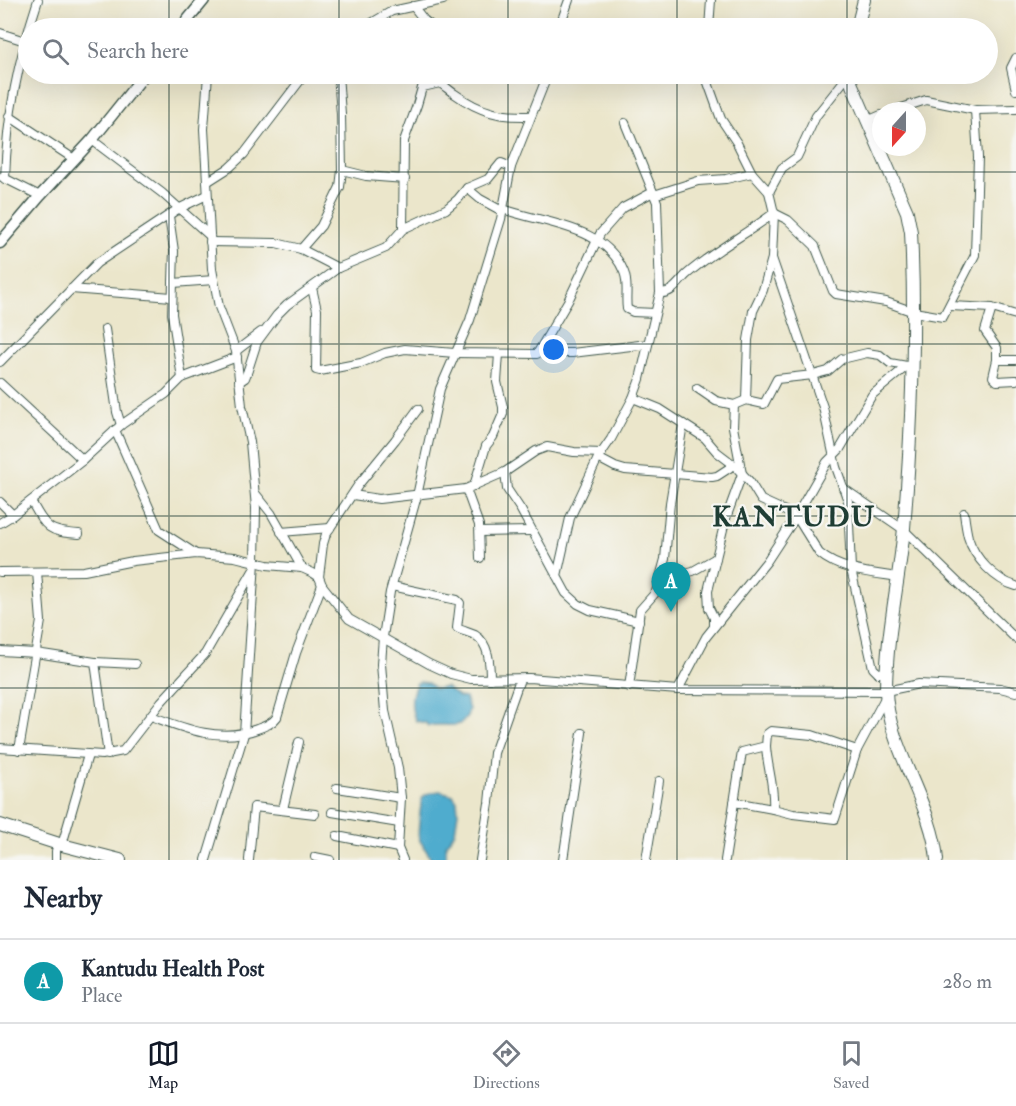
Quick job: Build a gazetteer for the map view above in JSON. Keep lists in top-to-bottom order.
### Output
{
  "districts": ["KANTUDU"],
  "north": "bottom",
  "page": {
    "search": "Search here",
    "pins": "A",
    "heading": "Nearby",
    "list": [
      {
        "mark": "A",
        "name": "Kantudu Health Post",
        "note": "Place",
        "value": "280 m"
      }
    ],
    "nav": ["Map", "Directions", "Saved"]
  }
}
